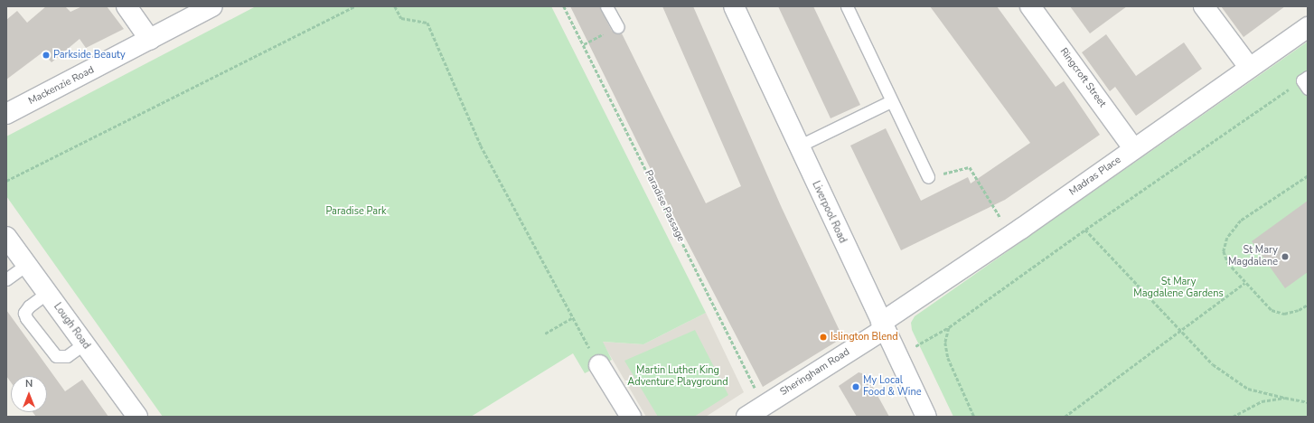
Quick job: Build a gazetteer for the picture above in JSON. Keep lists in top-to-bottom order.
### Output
{
  "streets": {
    "street": [
      "Ringcroft Street",
      "Mackenzie Road",
      "Madras Place",
      "Liverpool Road",
      "Lough Road",
      "Sheringham Road"
    ],
    "path": ["Paradise Passage"]
  },
  "crossings": [
    ["Ringcroft Street", "Madras Place"],
    ["Madras Place", "Liverpool Road"],
    ["Madras Place", "Sheringham Road"],
    ["Paradise Passage", "Sheringham Road"],
    ["Liverpool Road", "Sheringham Road"]
  ],
  "parks": ["Paradise Park", "St Mary Magdalene Gardens", "Martin Luther King Adventure Playground"],
  "places": [
    "Parkside Beauty",
    "St Mary Magdalene",
    "Islington Blend",
    "My Local Food & Wine"
  ],
  "north": "top"
}
